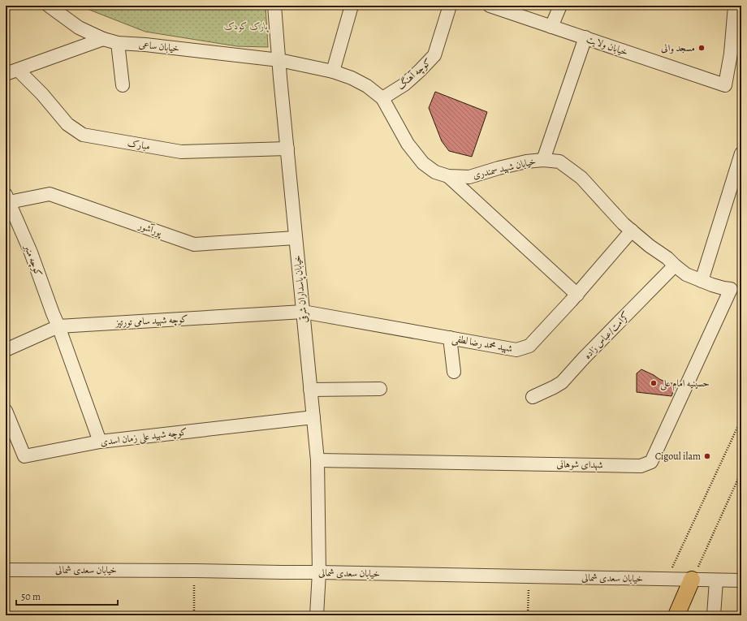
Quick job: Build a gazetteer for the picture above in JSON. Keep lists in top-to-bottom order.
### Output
{
  "streets": {
    "street": [
      "خیابان ولایت",
      "خیابان ساعی",
      "کوچه آهنگ",
      "مبارک",
      "خیابان شهید سمندری",
      "پورآشور",
      "کوچه منبر",
      "خیابان پاسداران شرقی",
      "کوچه شهید سامی تورتیز",
      "کرامت/عباس زاده",
      "شهید محمد رضا لطفی",
      "کوچه شهید علی زمان اسدی",
      "شهدای شوهانی",
      "خیابان سعدی شمالی"
    ]
  },
  "crossings": [
    ["خیابان ساعی", "خیابان شهید سمندری"],
    ["خیابان ساعی", "خیابان پاسداران شرقی"],
    ["کوچه آهنگ", "خیابان شهید سمندری"],
    ["مبارک", "خیابان پاسداران شرقی"],
    ["خیابان شهید سمندری", "خیابان پاسداران شرقی"],
    ["خیابان شهید سمندری", "کرامت/عباس زاده"],
    ["خیابان شهید سمندری", "شهید محمد رضا لطفی"],
    ["خیابان شهید سمندری", "شهدای شوهانی"],
    ["پورآشور", "کوچه منبر"],
    ["پورآشور", "خیابان پاسداران شرقی"],
    ["کوچه منبر", "کوچه شهید سامی تورتیز"],
    ["کوچه منبر", "کوچه شهید علی زمان اسدی"],
    ["خیابان پاسداران شرقی", "کوچه شهید سامی تورتیز"],
    ["خیابان پاسداران شرقی", "شهید محمد رضا لطفی"],
    ["خیابان پاسداران شرقی", "کوچه شهید علی زمان اسدی"],
    ["خیابان پاسداران شرقی", "شهدای شوهانی"],
    ["خیابان پاسداران شرقی", "خیابان سعدی شمالی"],
    ["کوچه شهید سامی تورتیز", "شهید محمد رضا لطفی"]
  ],
  "parks": ["پارک کودک"],
  "places": ["مسجد والی", "حسینیه امام علی", "Cigoul ilam"],
  "scale_bar": "50 m"
}
